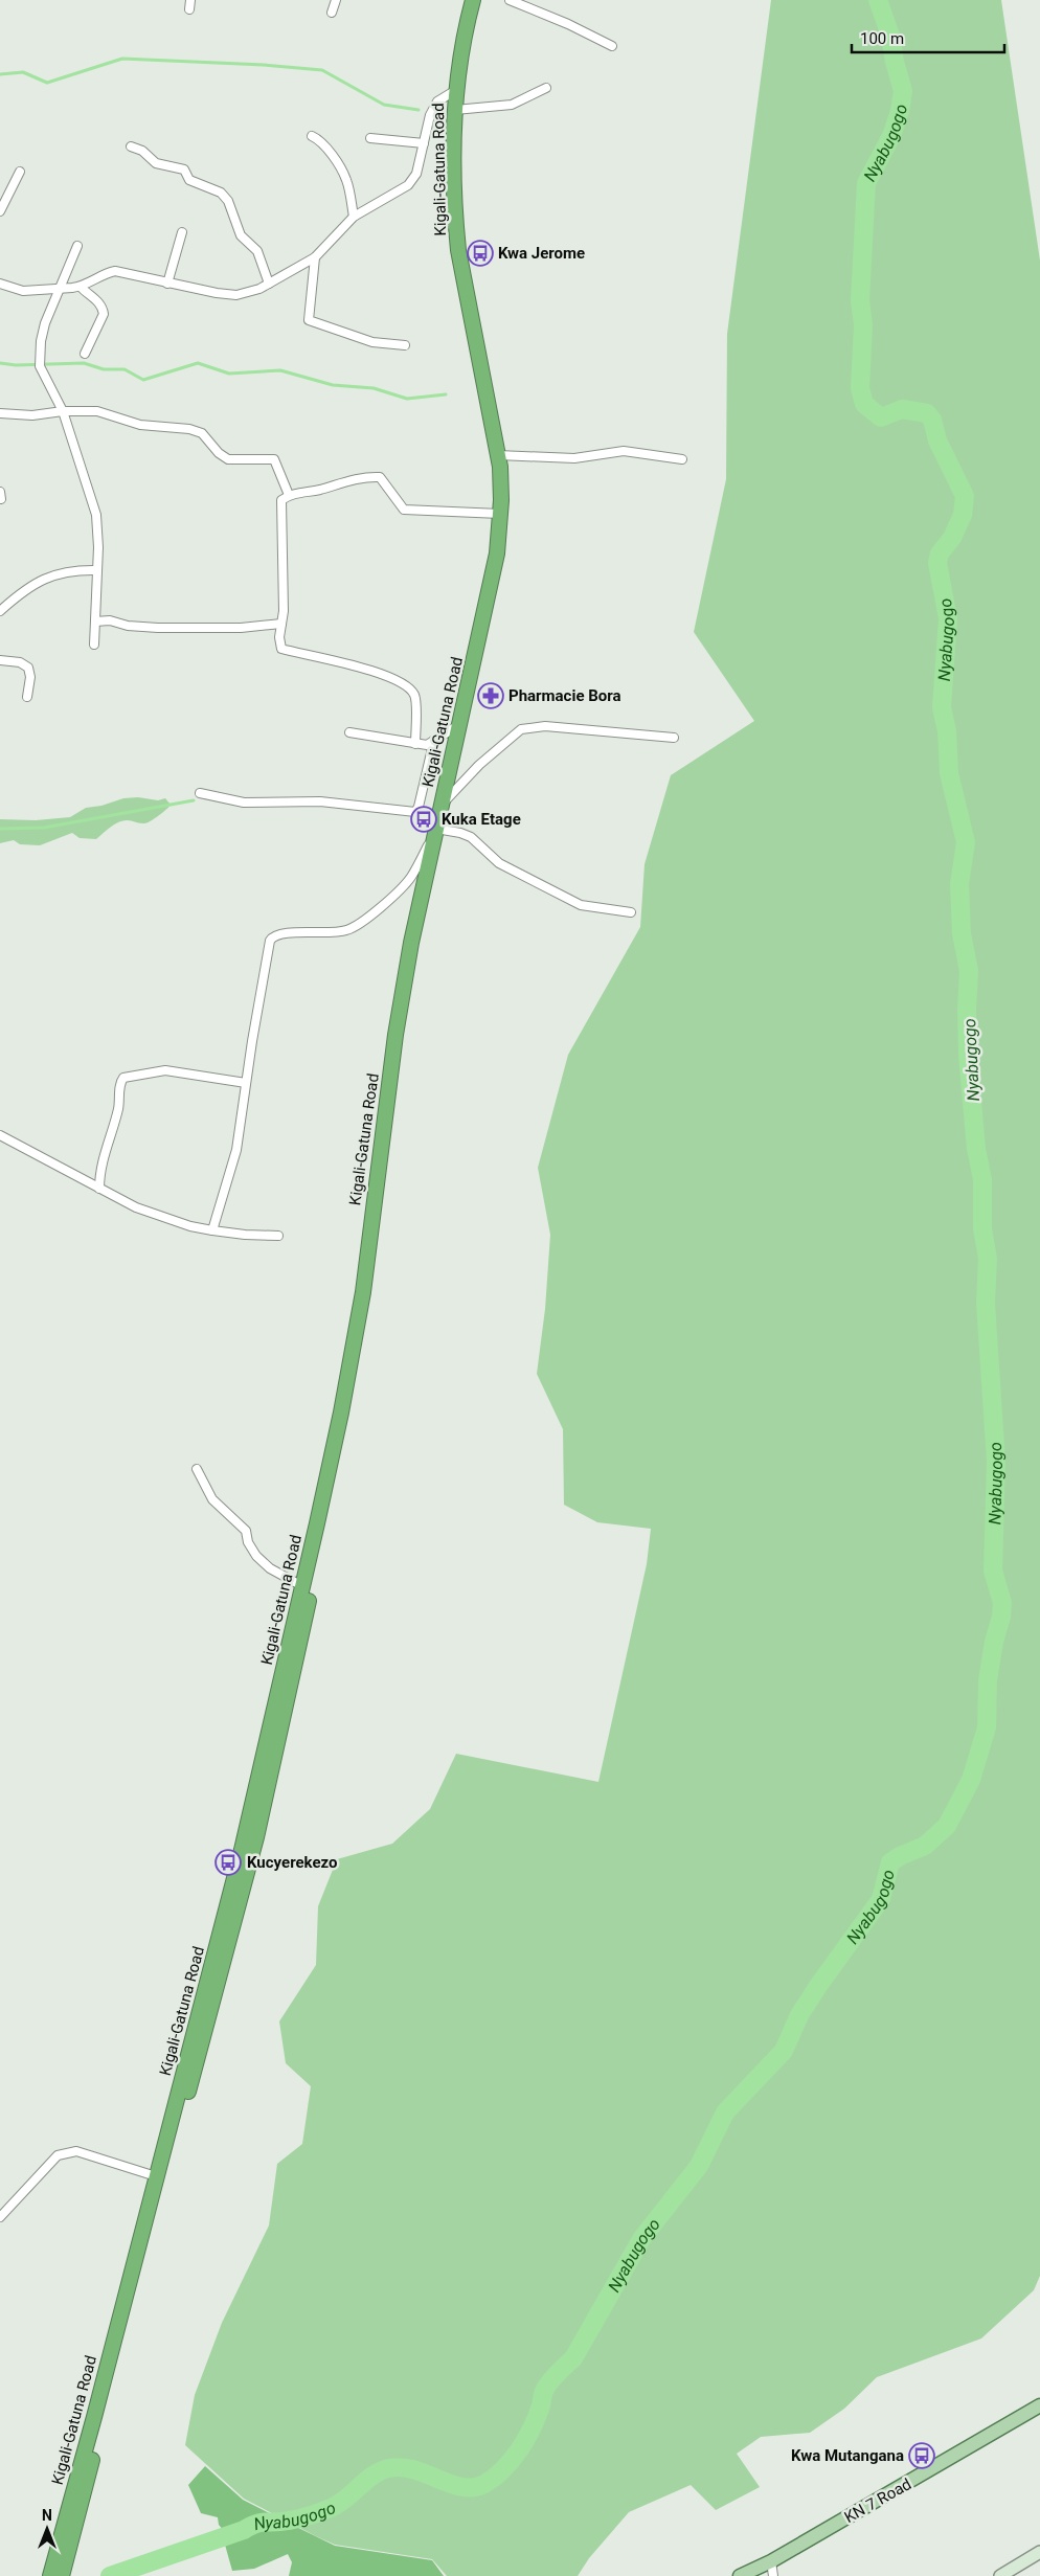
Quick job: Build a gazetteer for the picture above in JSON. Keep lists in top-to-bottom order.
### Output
{
  "streets": {
    "highway": ["Kigali-Gatuna Road"],
    "main road": ["KN 7 Road"]
  },
  "water": ["Nyabugogo"],
  "places": {
    "bus stop": [
      "Kwa Jerome",
      "Kuka Etage",
      "Kucyerekezo",
      "Kwa Mutangana"
    ],
    "pharmacy": ["Pharmacie Bora"]
  },
  "scale_bar": "100 m",
  "north": "top"
}
